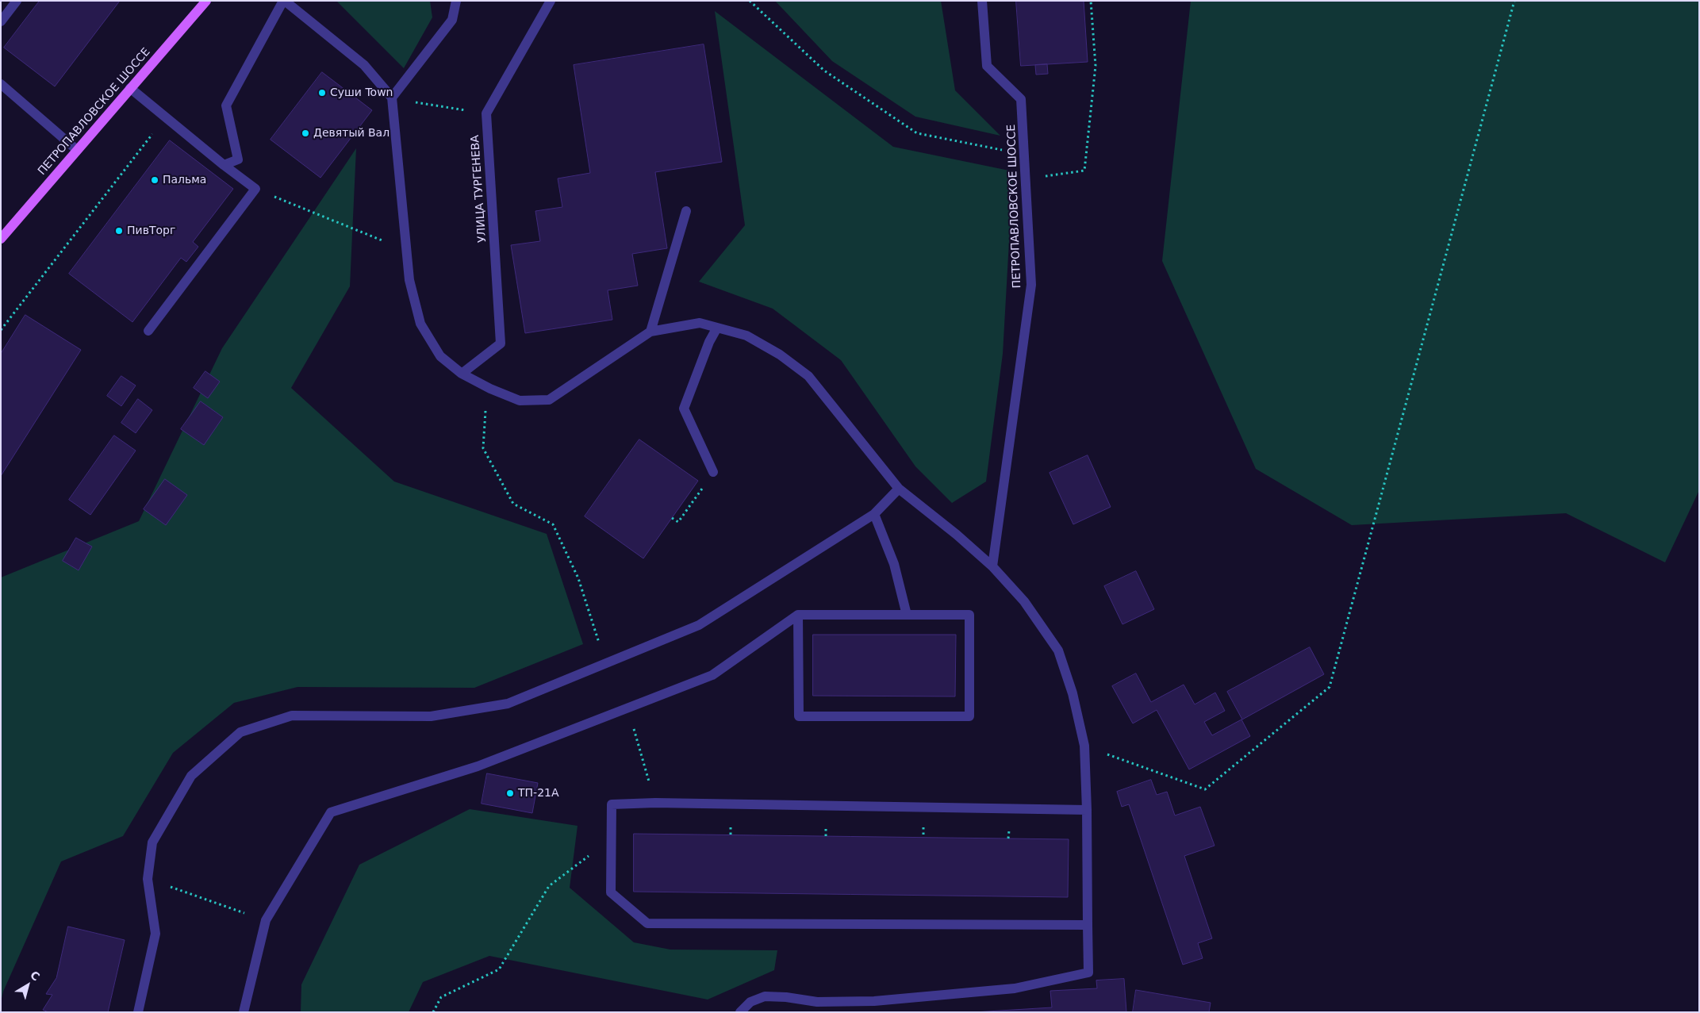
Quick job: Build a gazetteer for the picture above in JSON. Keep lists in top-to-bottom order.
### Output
{
  "streets": {
    "main road": ["ПЕТРОПАВЛОВСКОЕ ШОССЕ"],
    "street": ["УЛИЦА ТУРГЕНЕВА"]
  },
  "places": [
    "Суши Town",
    "Девятый Вал",
    "Пальма",
    "ПивТорг",
    "ТП-21А"
  ],
  "north": "top right"
}
